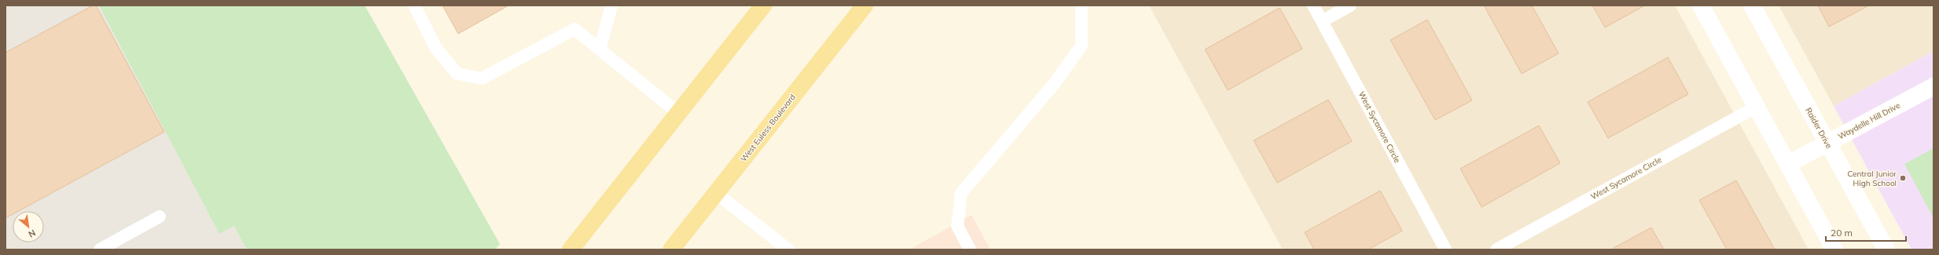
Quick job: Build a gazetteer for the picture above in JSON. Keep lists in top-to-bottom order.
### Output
{
  "streets": {
    "main road": ["Waydelle Hill Drive", "West Euless Boulevard", "Raider Drive"],
    "lane": ["West Sycamore Circle"]
  },
  "crossings": [
    ["Waydelle Hill Drive", "Raider Drive"]
  ],
  "places": ["Central Junior High School"],
  "scale_bar": "20 m",
  "north": "bottom right"
}
